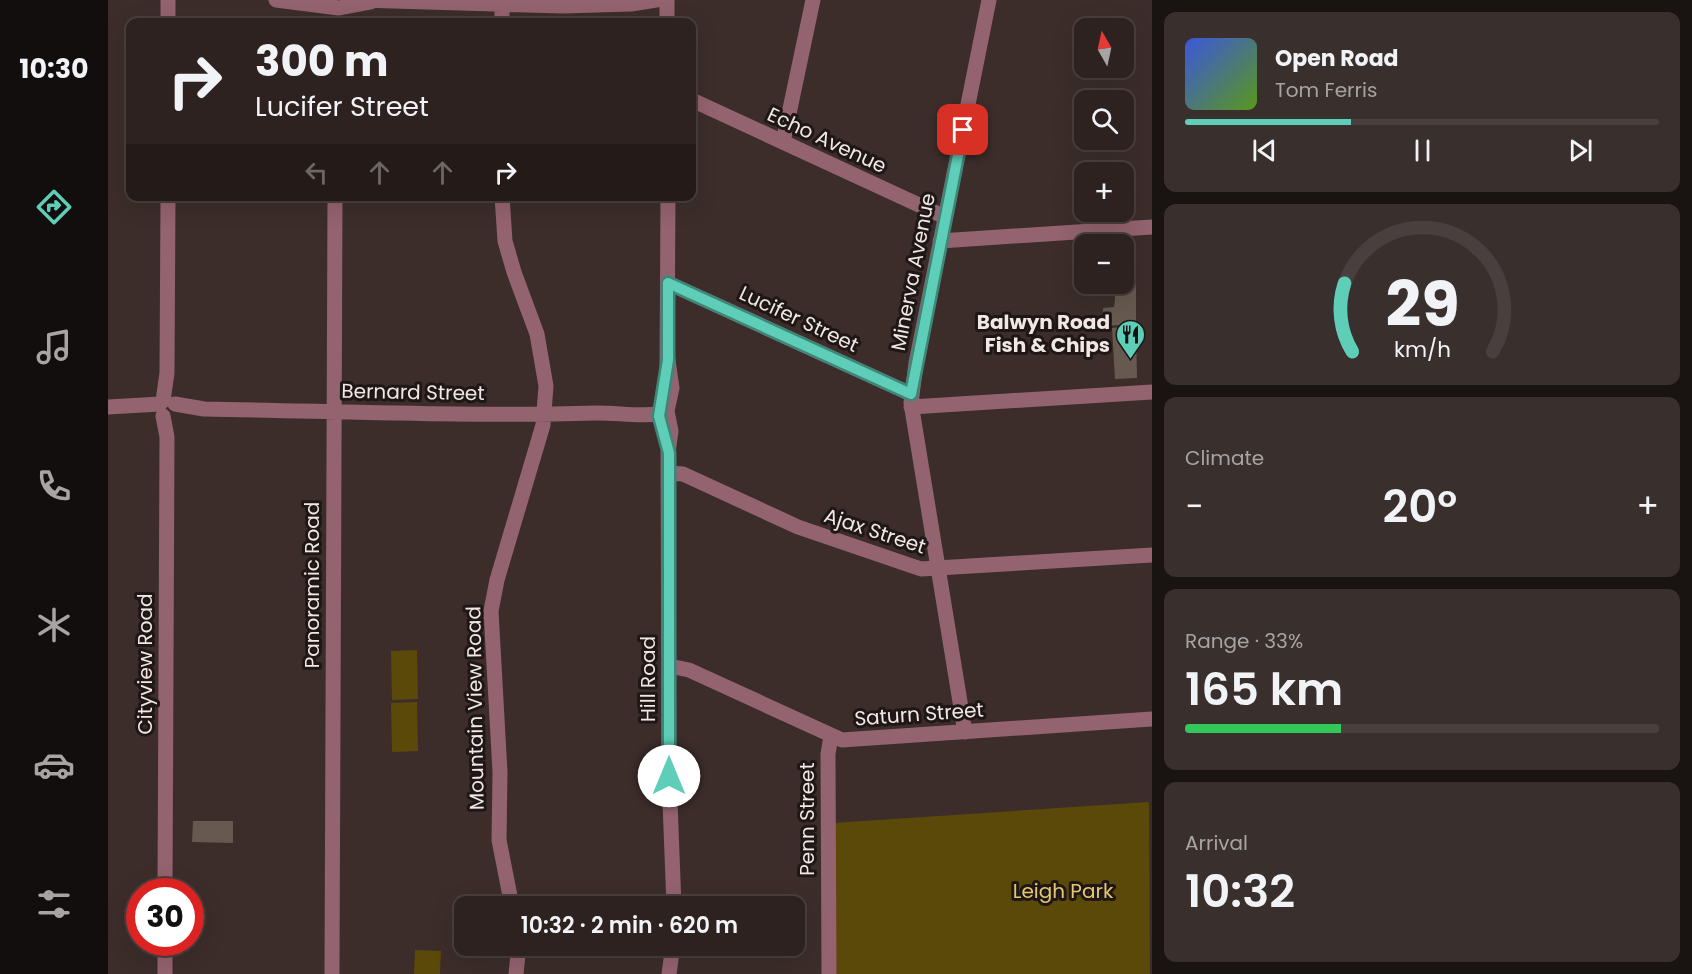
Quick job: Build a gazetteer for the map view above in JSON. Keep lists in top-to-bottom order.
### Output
{
  "streets": {
    "street": [
      "Echo Avenue",
      "Minerva Avenue",
      "Lucifer Street",
      "Bernard Street",
      "Ajax Street",
      "Panoramic Road",
      "Cityview Road",
      "Hill Road",
      "Mountain View Road",
      "Saturn Street",
      "Penn Street"
    ]
  },
  "crossings": [
    ["Echo Avenue", "Minerva Avenue"],
    ["Minerva Avenue", "Lucifer Street"],
    ["Minerva Avenue", "Ajax Street"],
    ["Minerva Avenue", "Saturn Street"],
    ["Lucifer Street", "Hill Road"],
    ["Bernard Street", "Panoramic Road"],
    ["Bernard Street", "Cityview Road"],
    ["Bernard Street", "Hill Road"],
    ["Bernard Street", "Mountain View Road"],
    ["Ajax Street", "Hill Road"],
    ["Hill Road", "Saturn Street"],
    ["Saturn Street", "Penn Street"]
  ],
  "parks": ["Leigh Park"],
  "places": {
    "restaurant": ["Balwyn Road Fish & Chips"]
  },
  "north": "top",
  "page": {
    "tabs": "10:30",
    "map_buttons": ["+", "−"],
    "turn": ["300 m", "Lucifer Street"],
    "song": ["Open Road", "Tom Ferris"],
    "tile": [
      "Climate",
      ["Range · 33%", "165 km"],
      ["Arrival", "10:32"]
    ],
    "heat": ["−", "20°", "+"],
    "limit": "30",
    "trip": "10:32 · 2 min · 620 m",
    "gauge": ["29", "km/h"]
  }
}
